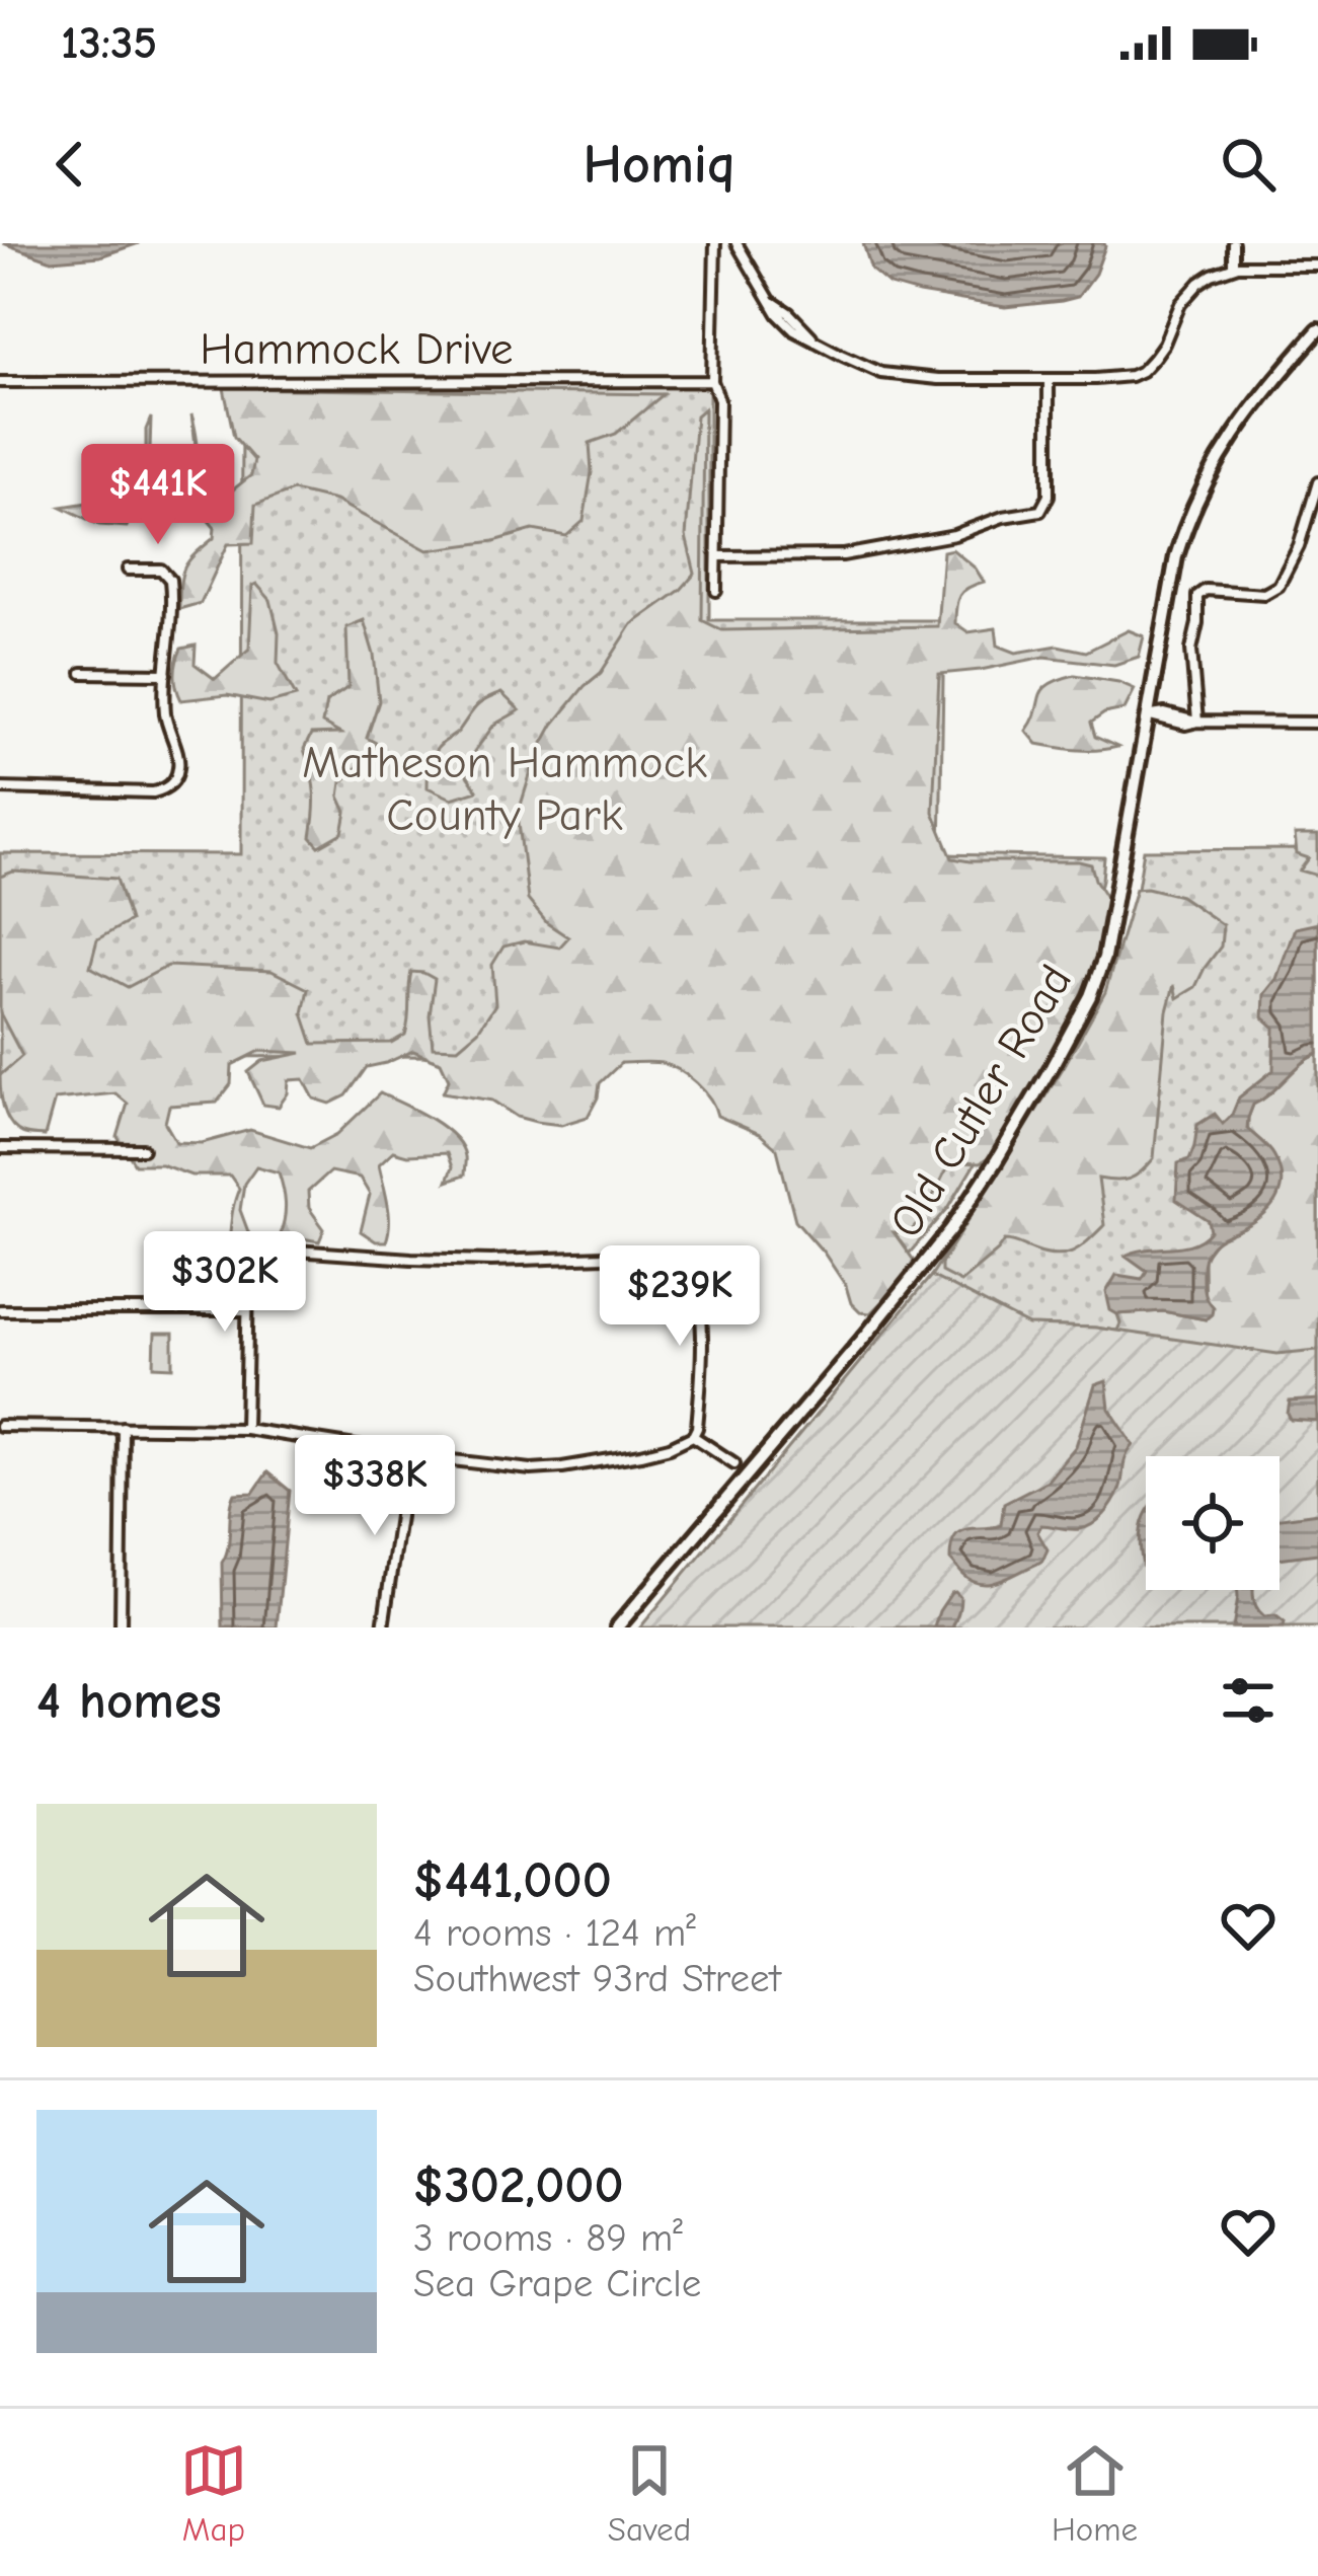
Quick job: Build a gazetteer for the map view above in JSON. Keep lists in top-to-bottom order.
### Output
{
  "streets": {
    "main road": ["Old Cutler Road"],
    "street": ["Hammock Drive"]
  },
  "parks": ["Matheson Hammock County Park"],
  "page": {
    "status": "13:35",
    "header": "Homiq",
    "price": [
      "$441K",
      "$302K",
      "$239K",
      "$338K"
    ],
    "heading": "4 homes",
    "list": [
      {
        "name": "$441,000",
        "note": "4 rooms · 124 m² · Southwest 93rd Street"
      },
      {
        "name": "$302,000",
        "note": "3 rooms · 89 m² · Sea Grape Circle"
      }
    ],
    "tabs": ["Map", "Saved", "Home"]
  }
}
